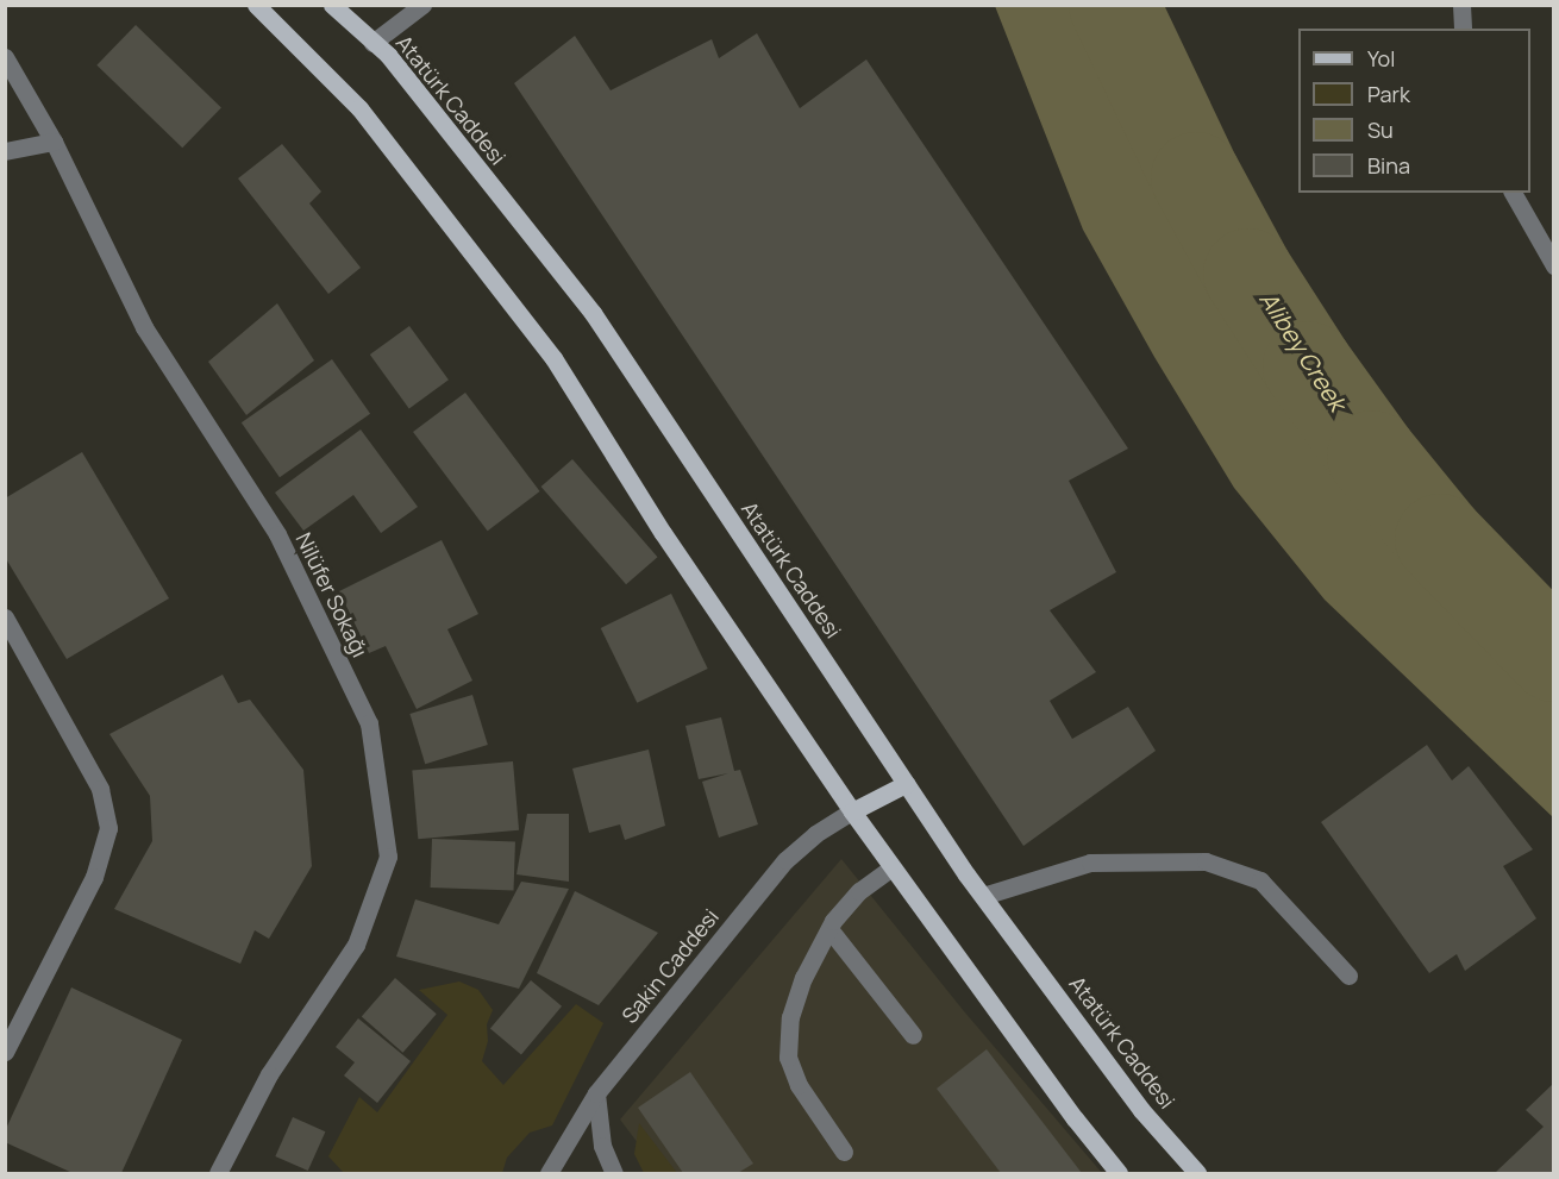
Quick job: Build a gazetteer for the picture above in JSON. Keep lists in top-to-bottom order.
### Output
{
  "streets": {
    "main road": ["Atatürk Caddesi"],
    "street": ["Nilüfer Sokağı", "Sakin Caddesi"]
  },
  "water": ["Alibey Creek"],
  "legend": [
    "Yol",
    "Park",
    "Su",
    "Bina"
  ]
}
